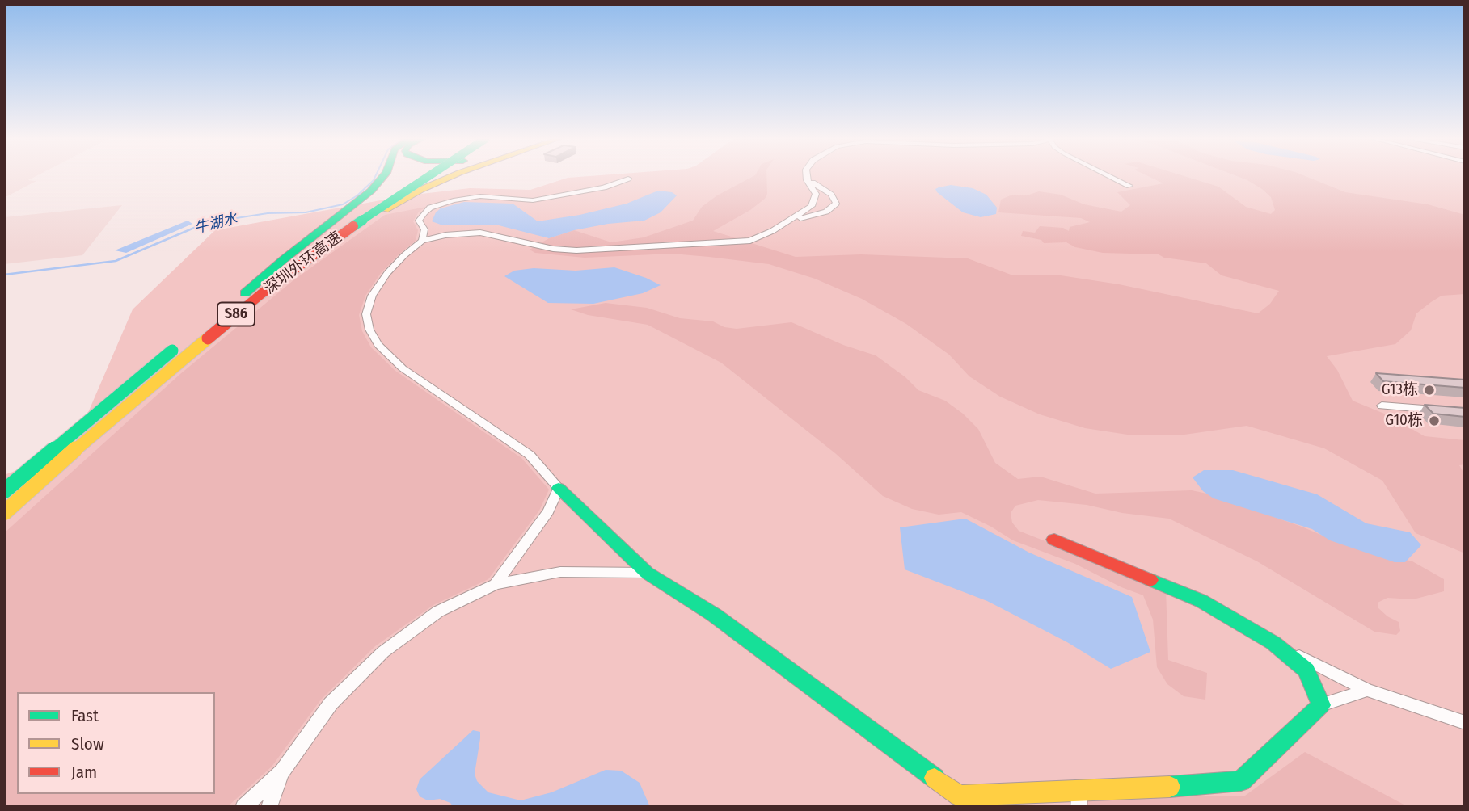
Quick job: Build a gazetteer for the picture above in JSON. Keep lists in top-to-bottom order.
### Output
{
  "streets": {
    "main road": ["深圳外环高速", "S86"]
  },
  "water": ["牛湖水"],
  "places": ["G13栋", "G10栋"],
  "legend": ["Fast", "Slow", "Jam"]
}
